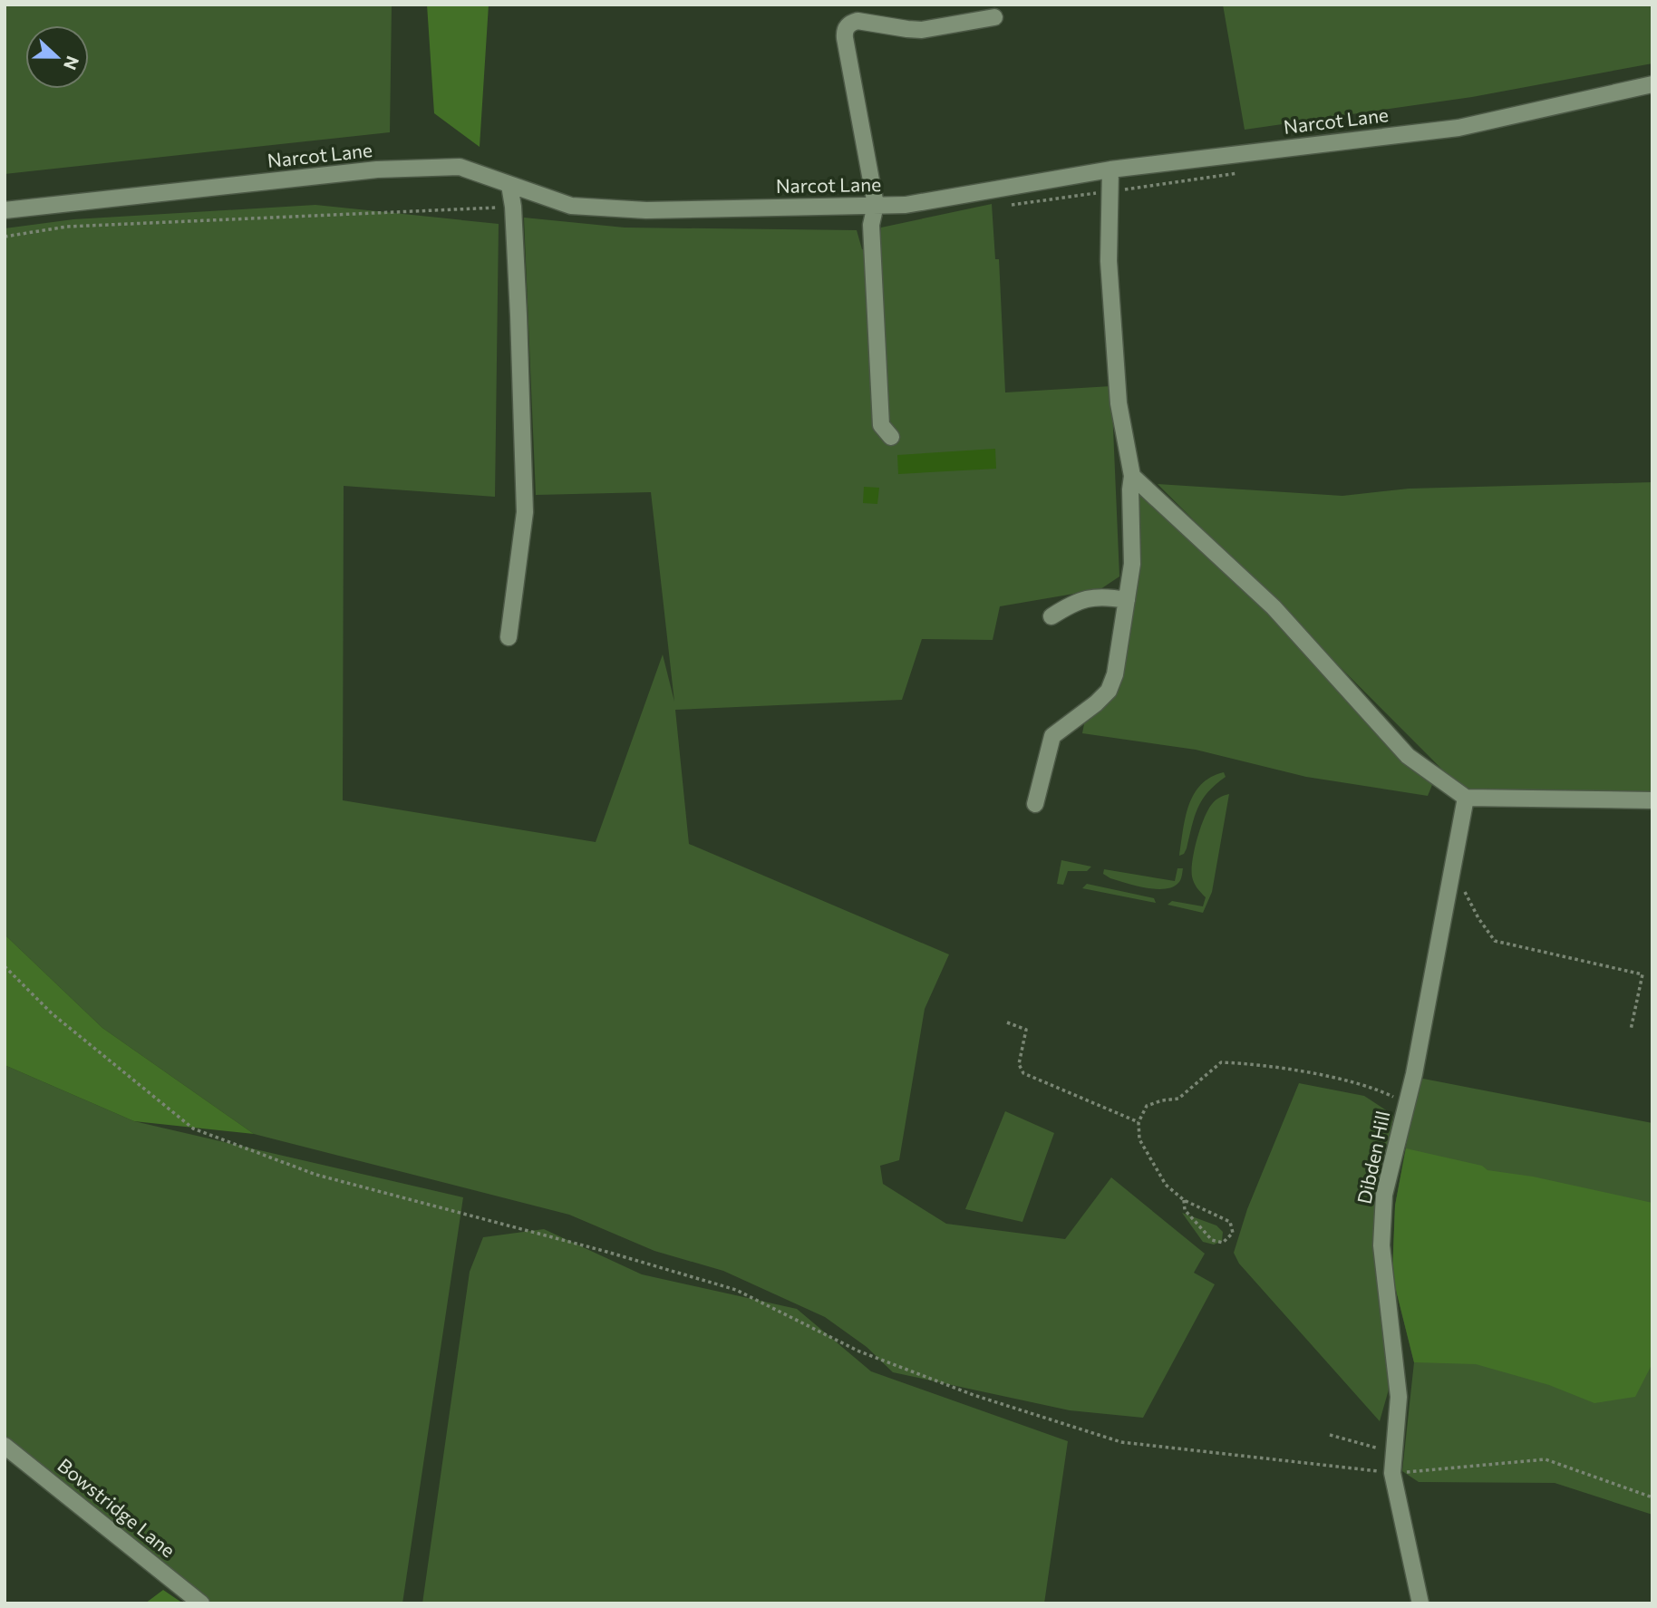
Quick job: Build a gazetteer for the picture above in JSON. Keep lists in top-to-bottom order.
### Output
{
  "streets": {
    "street": ["Narcot Lane", "Dibden Hill", "Bowstridge Lane"]
  },
  "north": "right"
}
